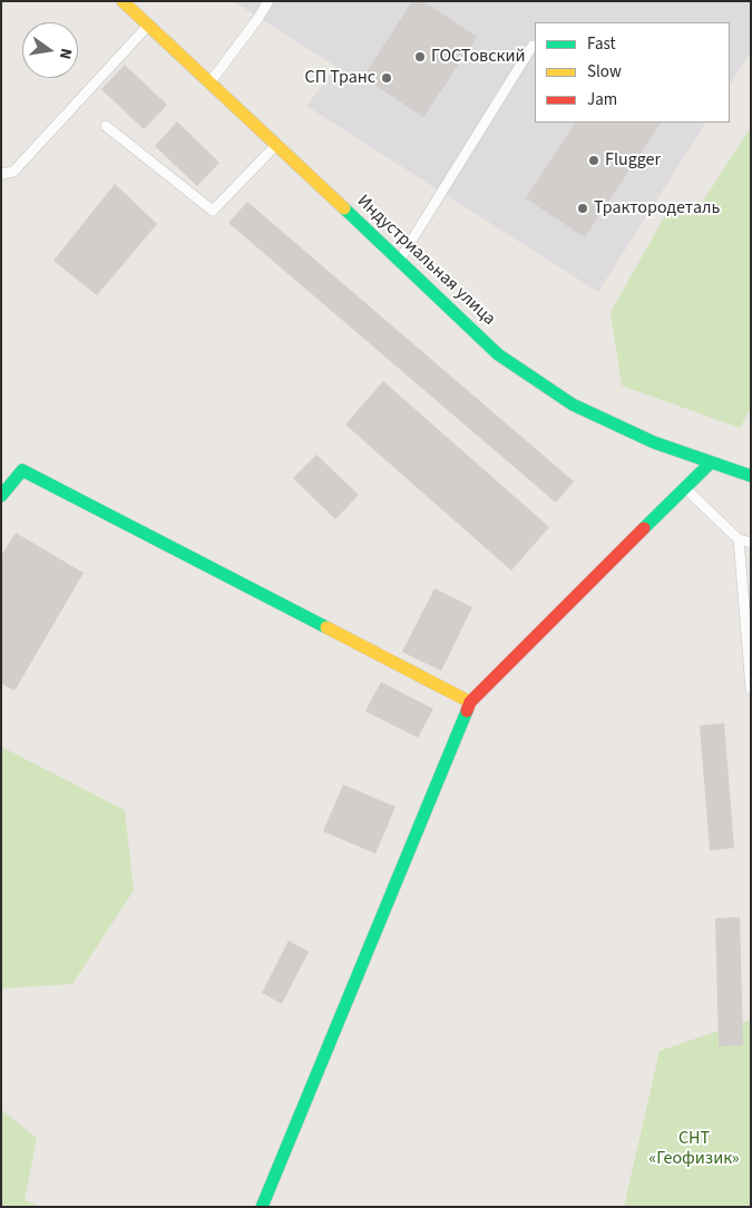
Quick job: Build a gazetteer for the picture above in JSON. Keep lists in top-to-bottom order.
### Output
{
  "streets": {
    "main road": ["Индустриальная улица"]
  },
  "parks": ["СНТ «Геофизик»"],
  "places": [
    "ГОСТовский",
    "СП Транс",
    "Flugger",
    "Трактородеталь"
  ],
  "legend": ["Fast", "Slow", "Jam"],
  "north": "right"
}
